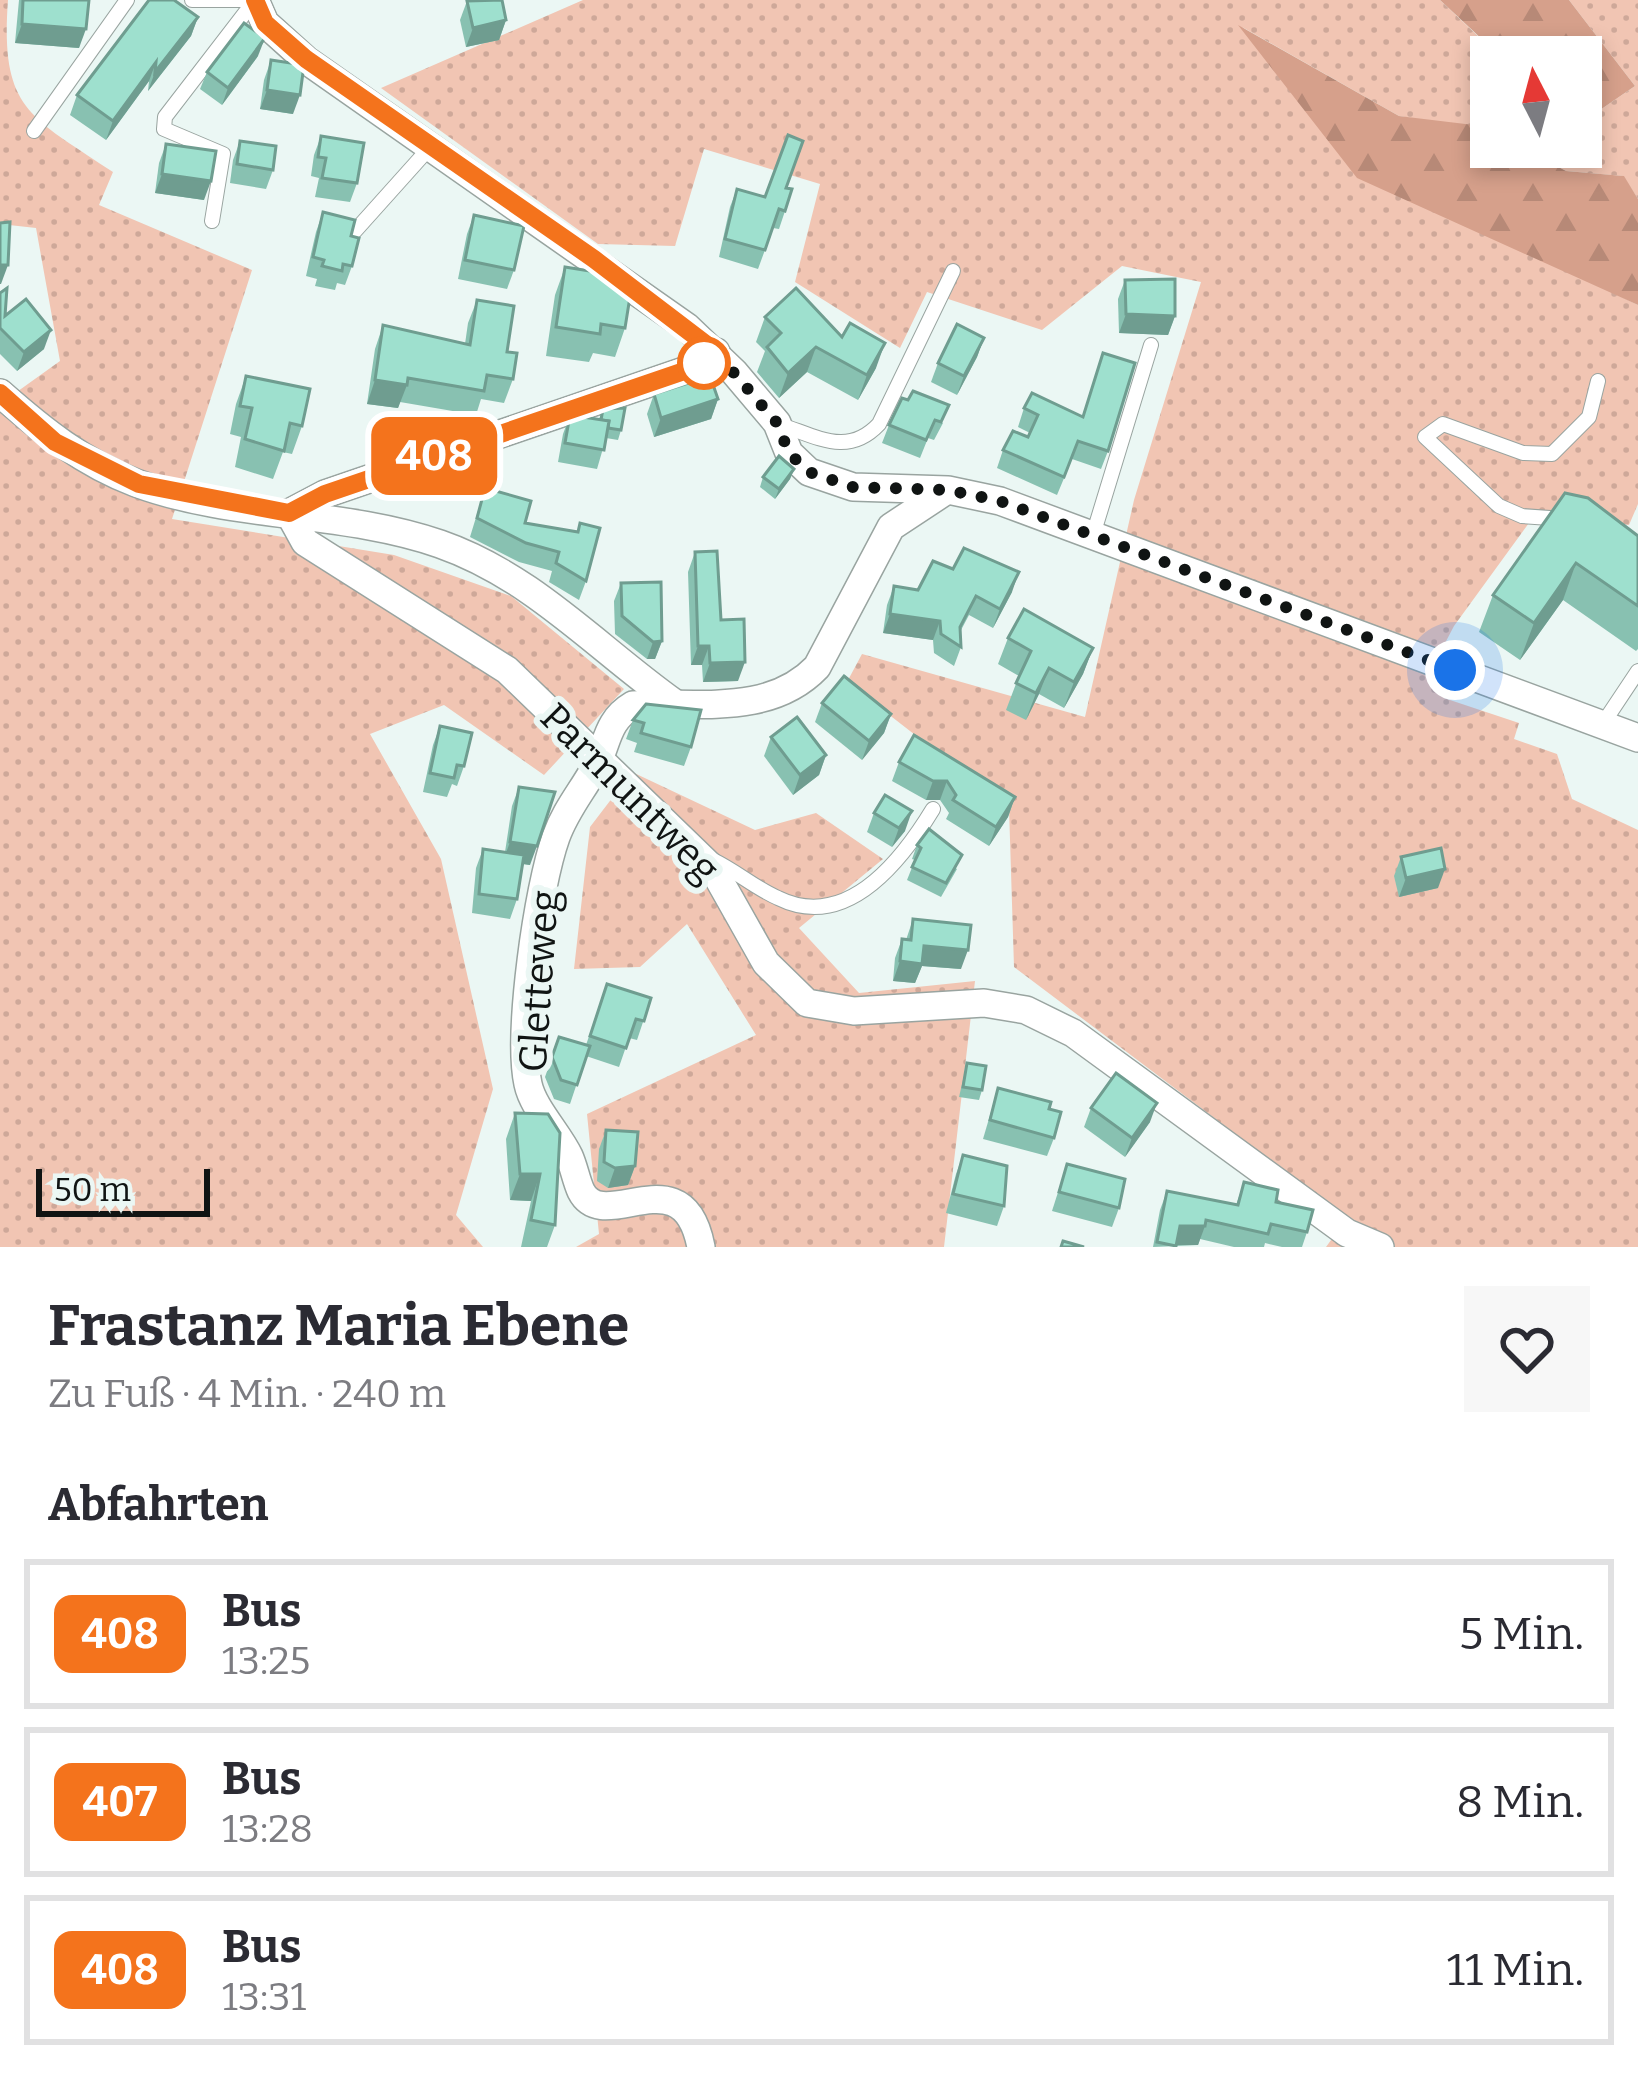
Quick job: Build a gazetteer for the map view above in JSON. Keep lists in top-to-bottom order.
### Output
{
  "streets": {
    "street": ["Parmuntweg", "Gletteweg"]
  },
  "crossings": [
    ["Parmuntweg", "Gletteweg"]
  ],
  "lines": ["bus line 408"],
  "scale_bar": "50 m",
  "north": "top",
  "page": {
    "on_map": "408",
    "scale": "50 m",
    "heading": [
      ["Frastanz Maria Ebene", "Zu Fuß · 4 Min. · 240 m"],
      "Abfahrten"
    ],
    "list": [
      {
        "mark": "408",
        "name": "Bus",
        "note": "13:25",
        "value": "5 Min."
      },
      {
        "mark": "407",
        "name": "Bus",
        "note": "13:28",
        "value": "8 Min."
      },
      {
        "mark": "408",
        "name": "Bus",
        "note": "13:31",
        "value": "11 Min."
      }
    ]
  }
}
